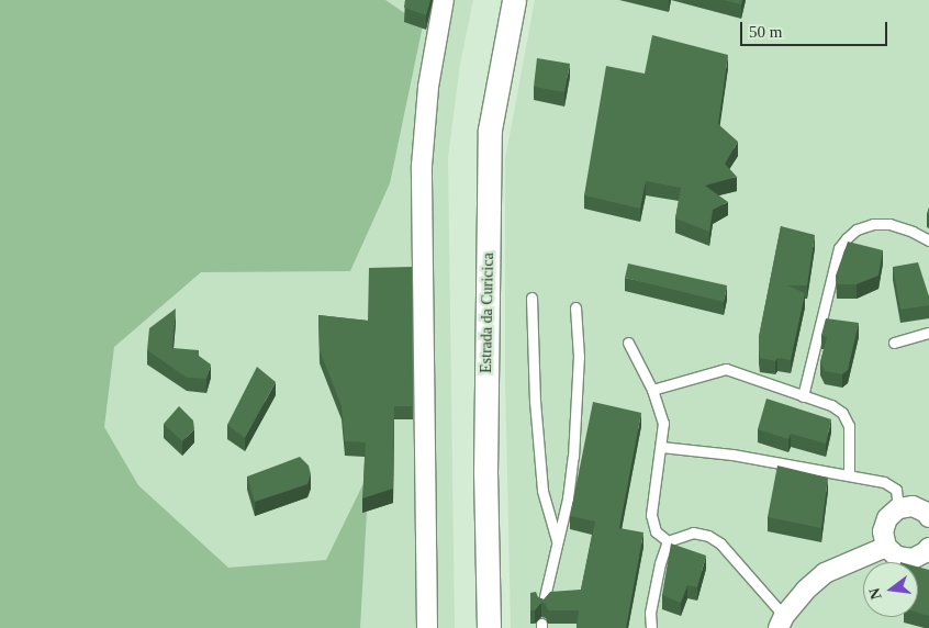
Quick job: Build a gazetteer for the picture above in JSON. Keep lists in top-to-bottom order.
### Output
{
  "streets": {
    "street": ["Estrada da Curicica"]
  },
  "scale_bar": "50 m",
  "north": "left"
}
